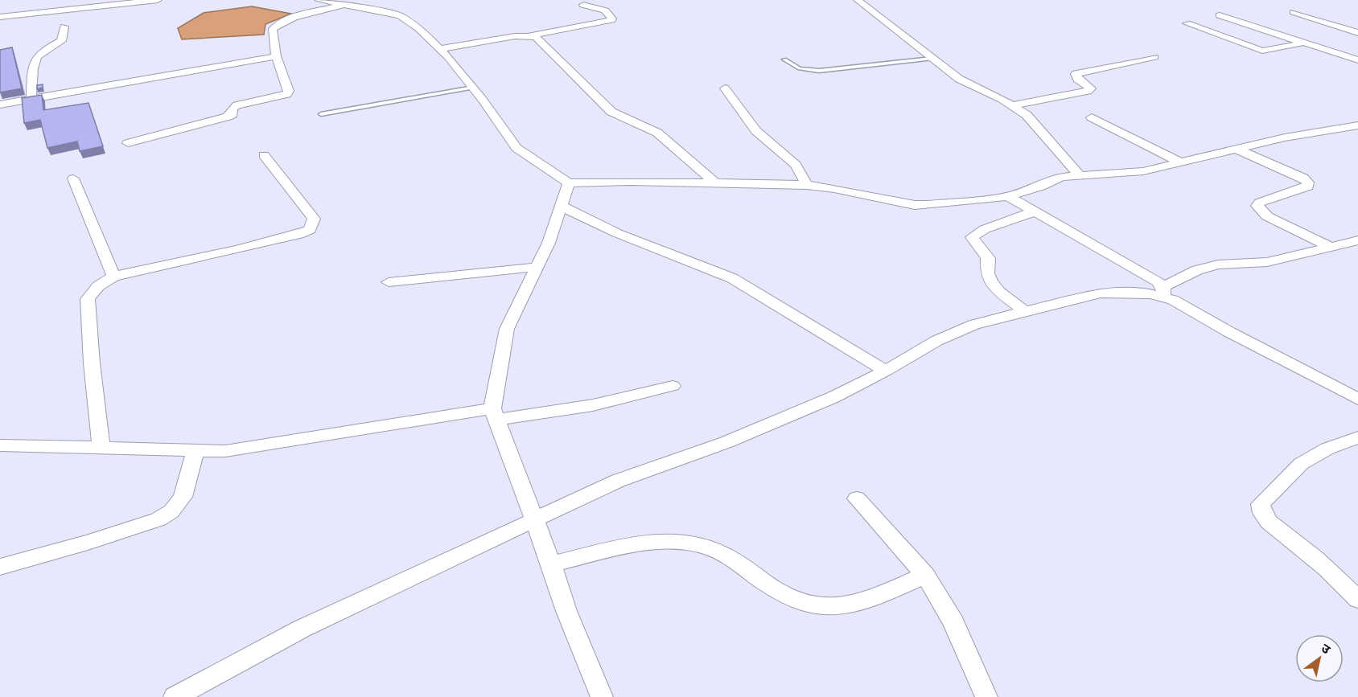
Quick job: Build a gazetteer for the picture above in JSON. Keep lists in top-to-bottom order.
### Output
{
  "north": "top right"
}
